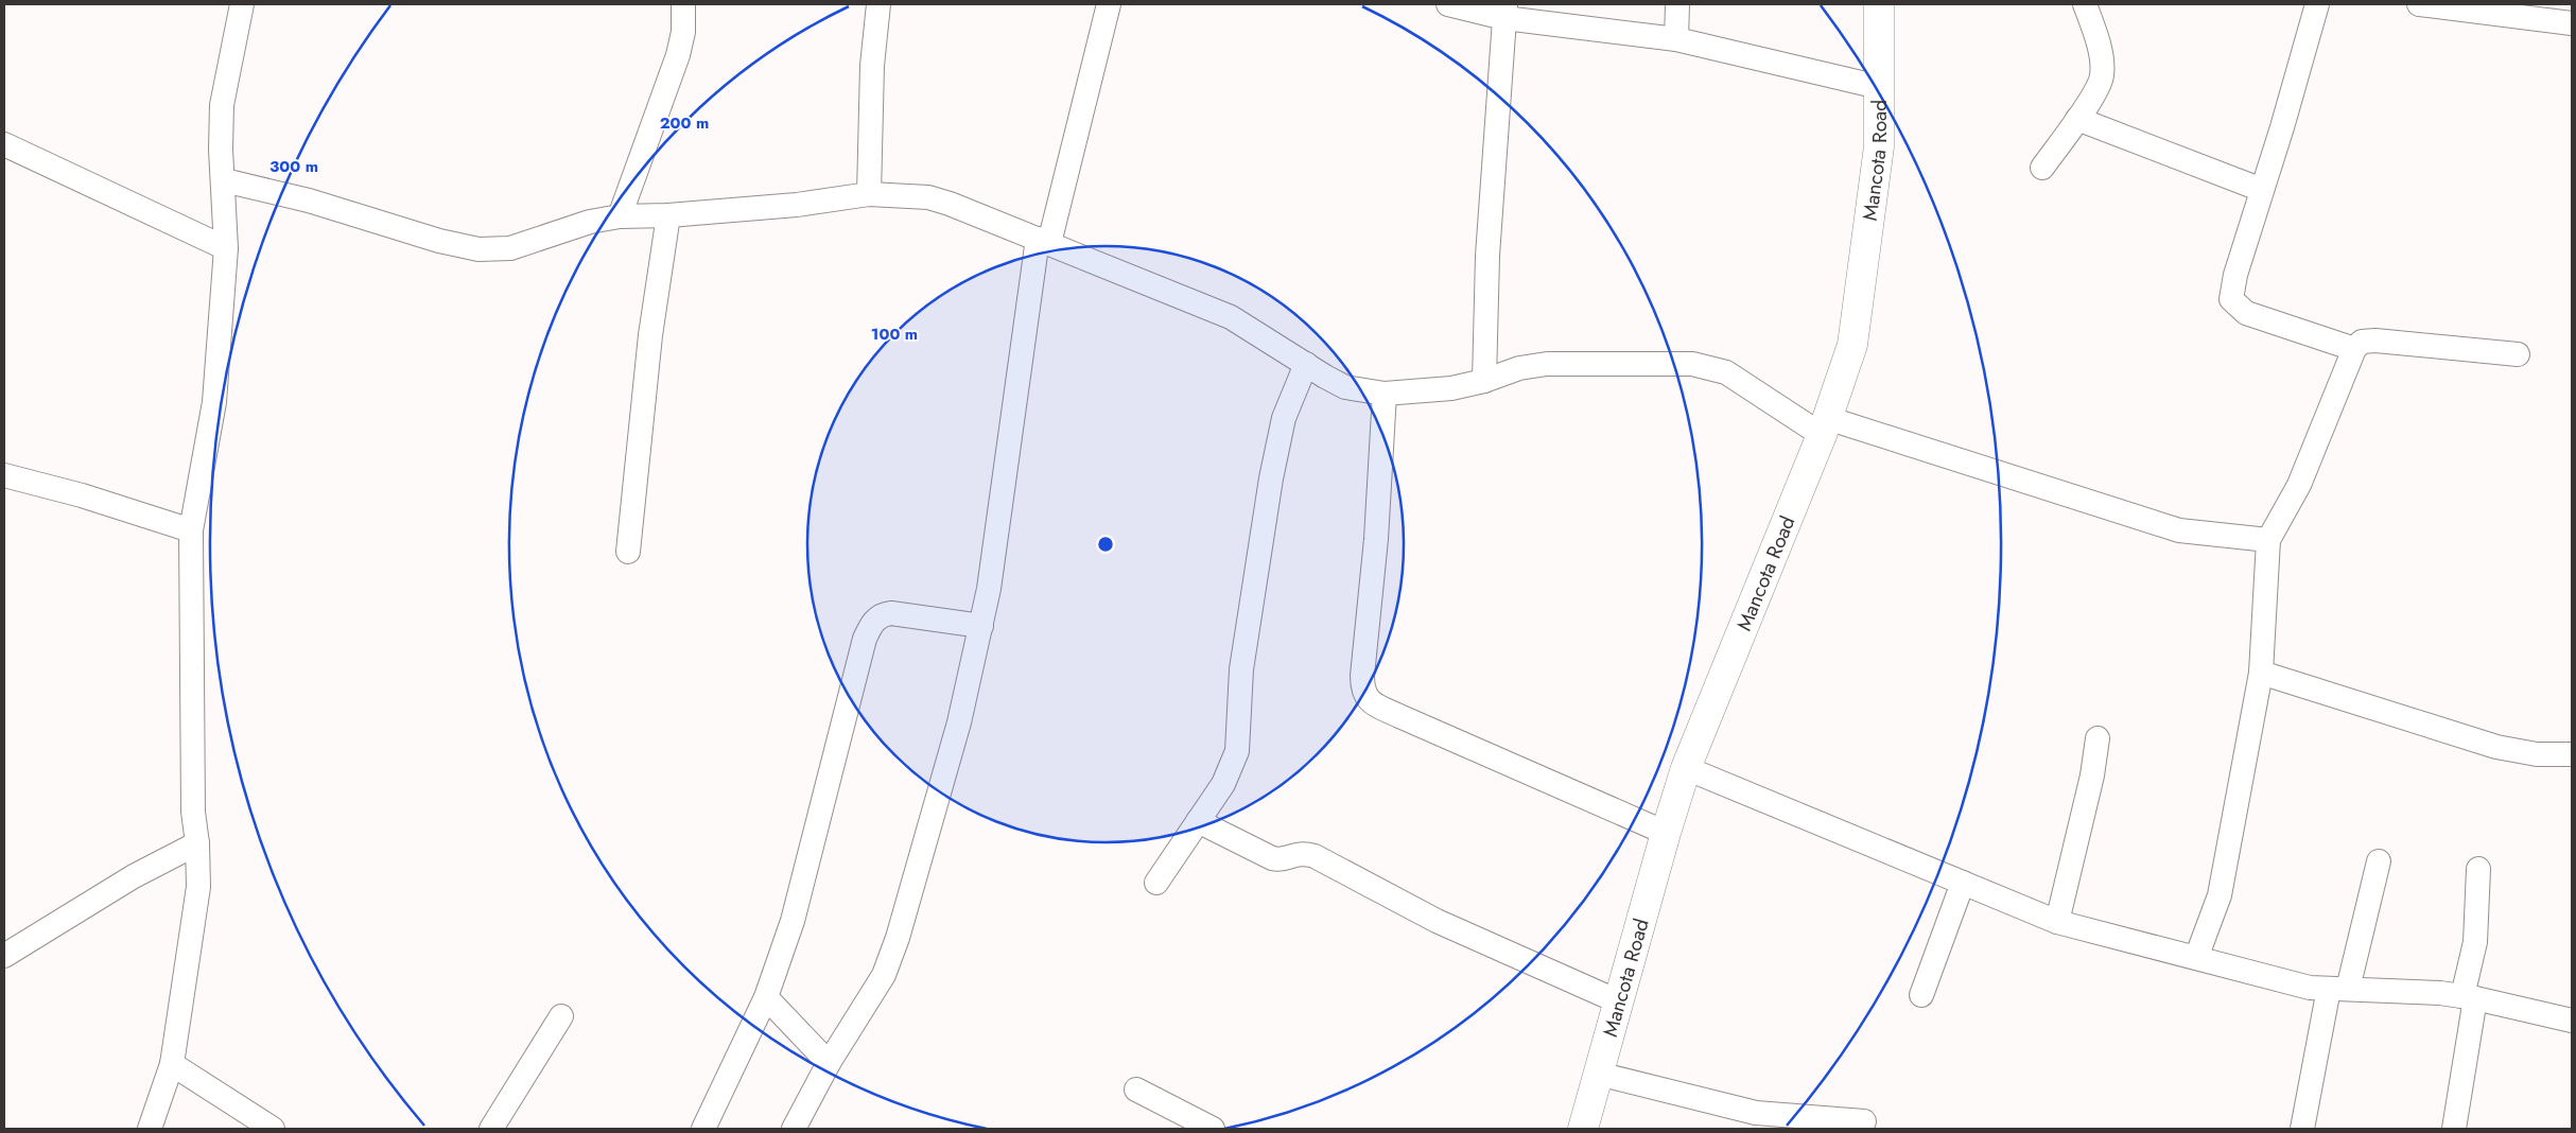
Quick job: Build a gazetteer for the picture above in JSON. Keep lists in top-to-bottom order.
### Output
{
  "streets": {
    "main road": ["Mancota Road"]
  },
  "rings": ["200 m", "300 m", "100 m"]
}
